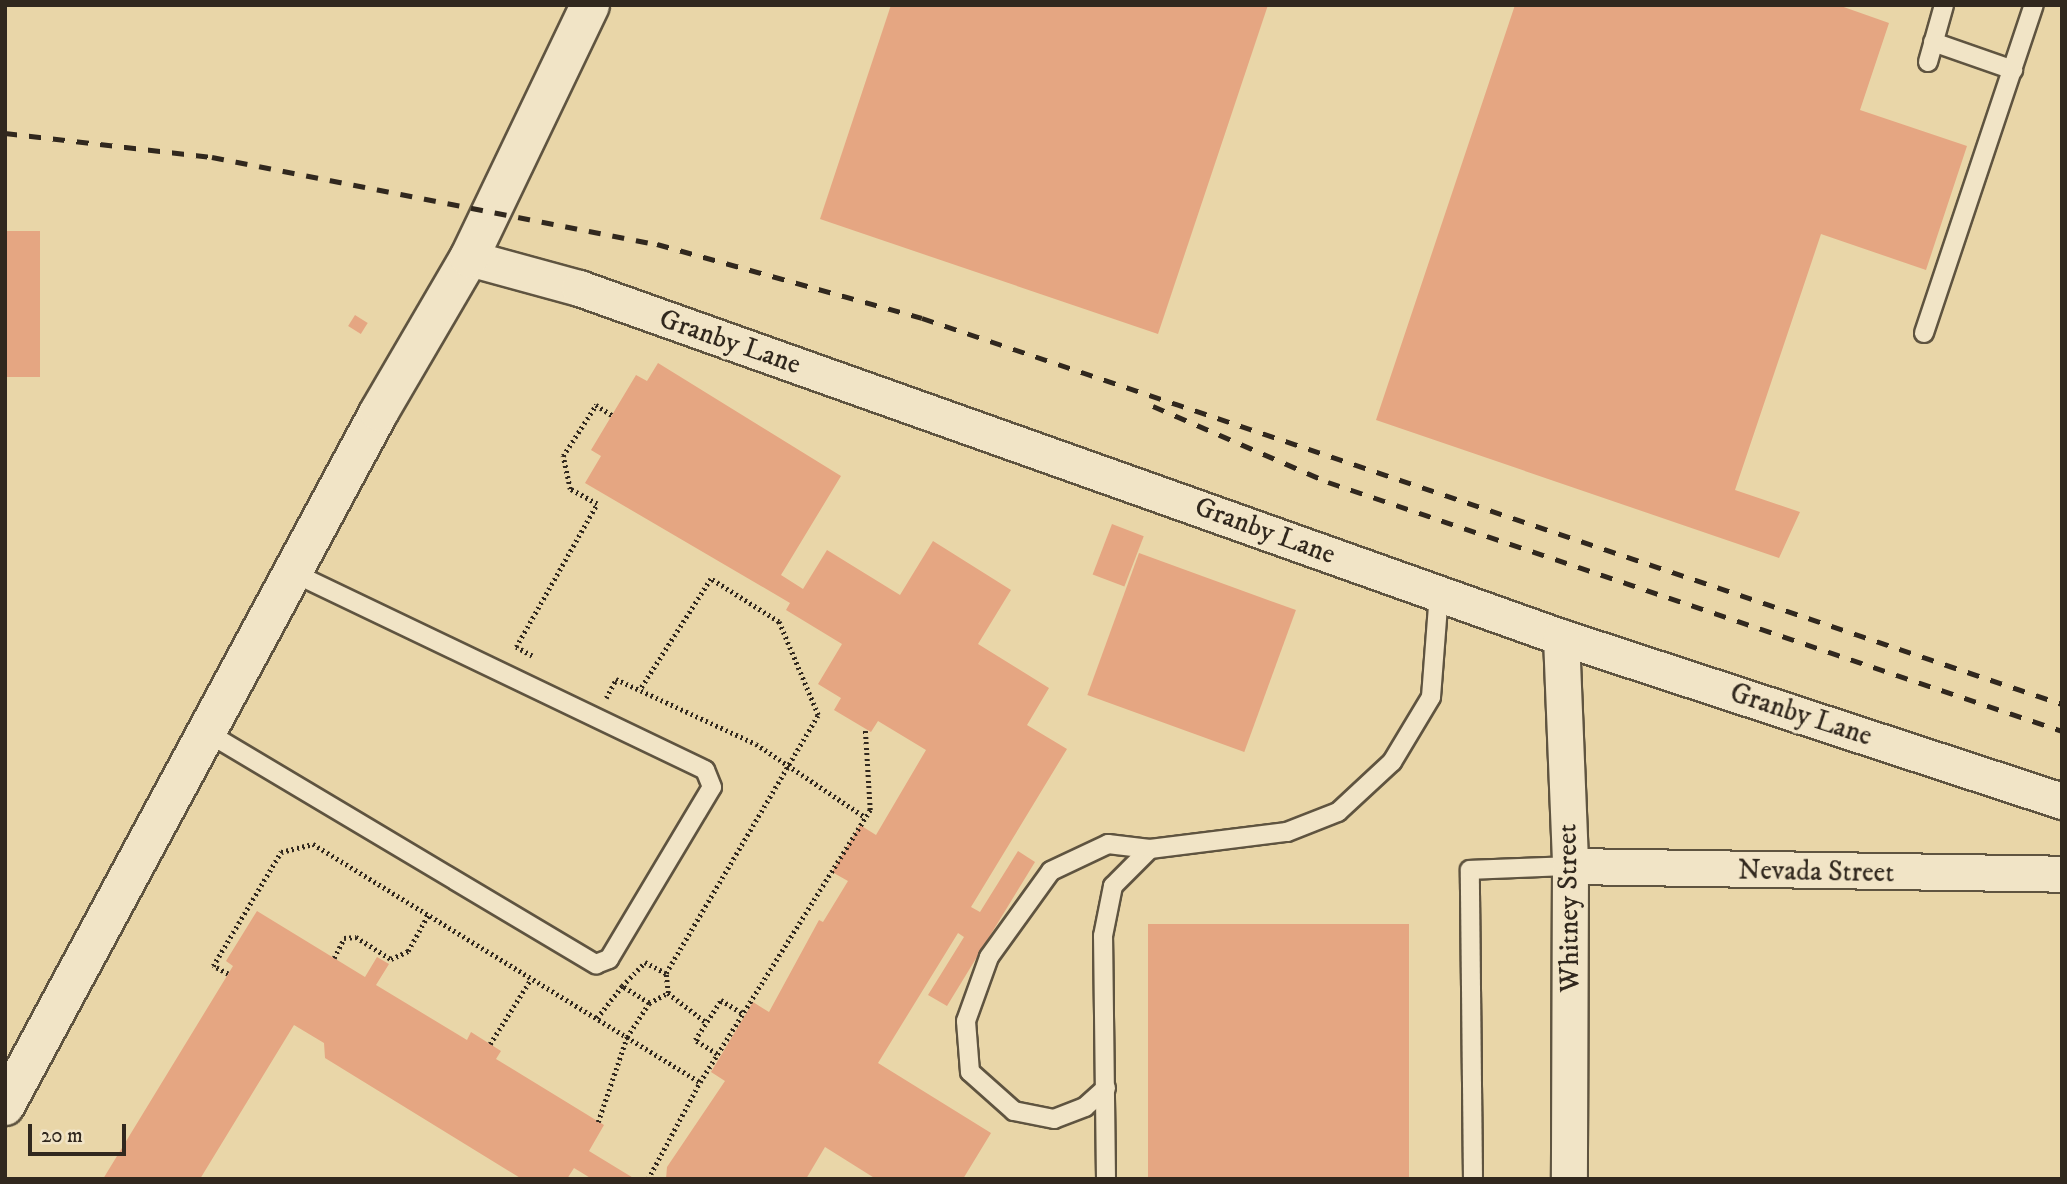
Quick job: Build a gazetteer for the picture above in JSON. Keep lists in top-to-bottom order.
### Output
{
  "streets": {
    "street": ["Granby Lane", "Nevada Street", "Whitney Street"]
  },
  "crossings": [
    ["Granby Lane", "Whitney Street"],
    ["Nevada Street", "Whitney Street"]
  ],
  "scale_bar": "20 m"
}
